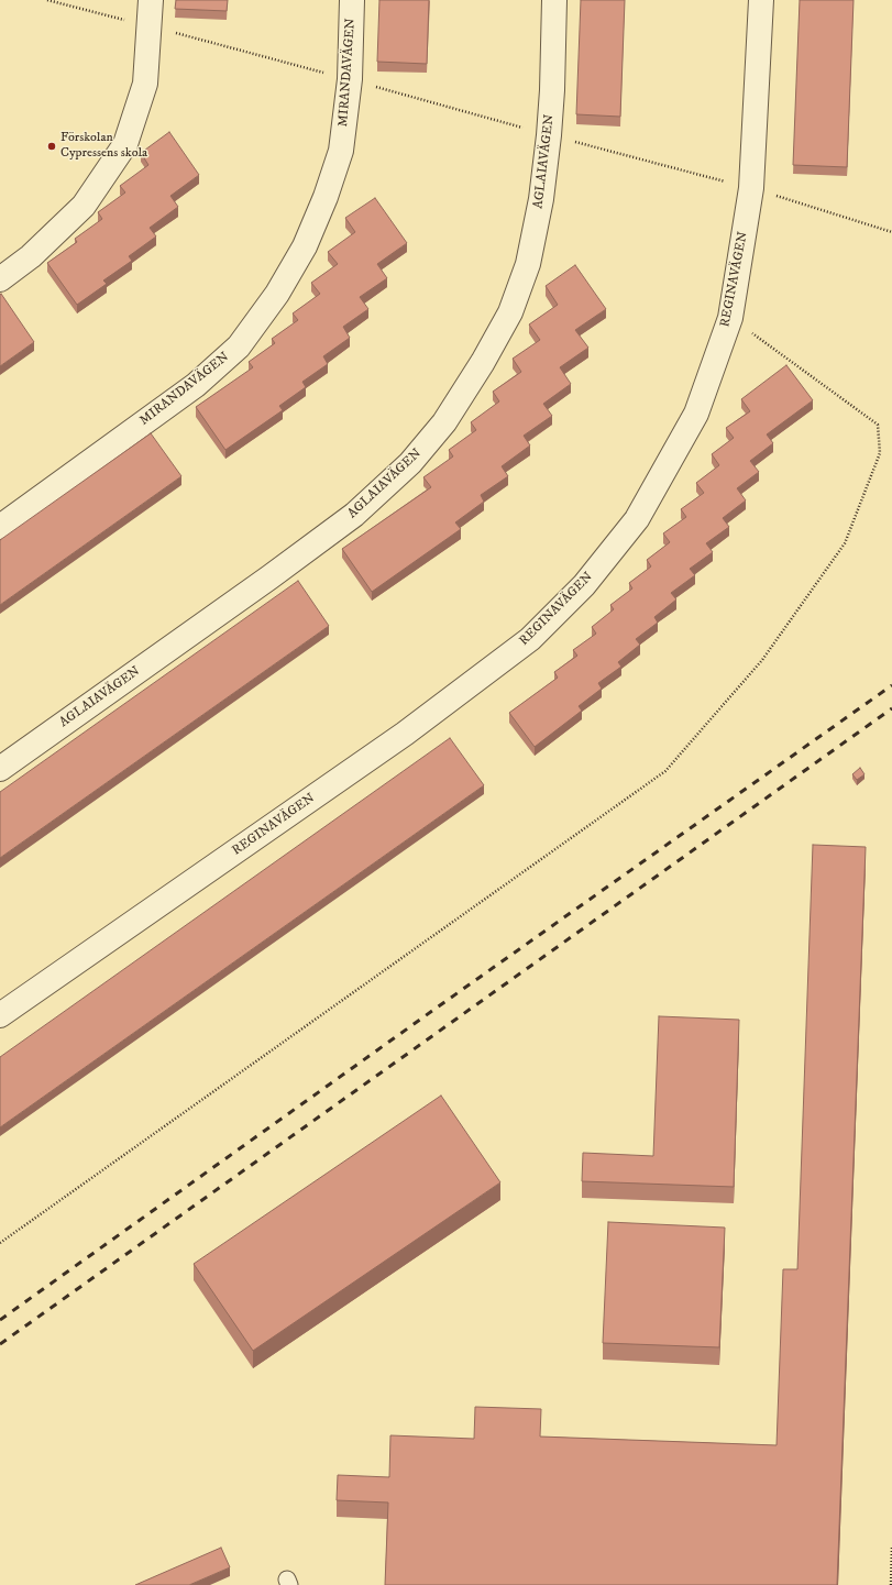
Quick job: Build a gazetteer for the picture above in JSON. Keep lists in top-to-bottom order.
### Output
{
  "streets": {
    "street": ["MIRANDAVÄGEN", "AGLAIAVÄGEN", "REGINAVÄGEN"]
  },
  "places": ["Förskolan Cypressens skola"]
}
